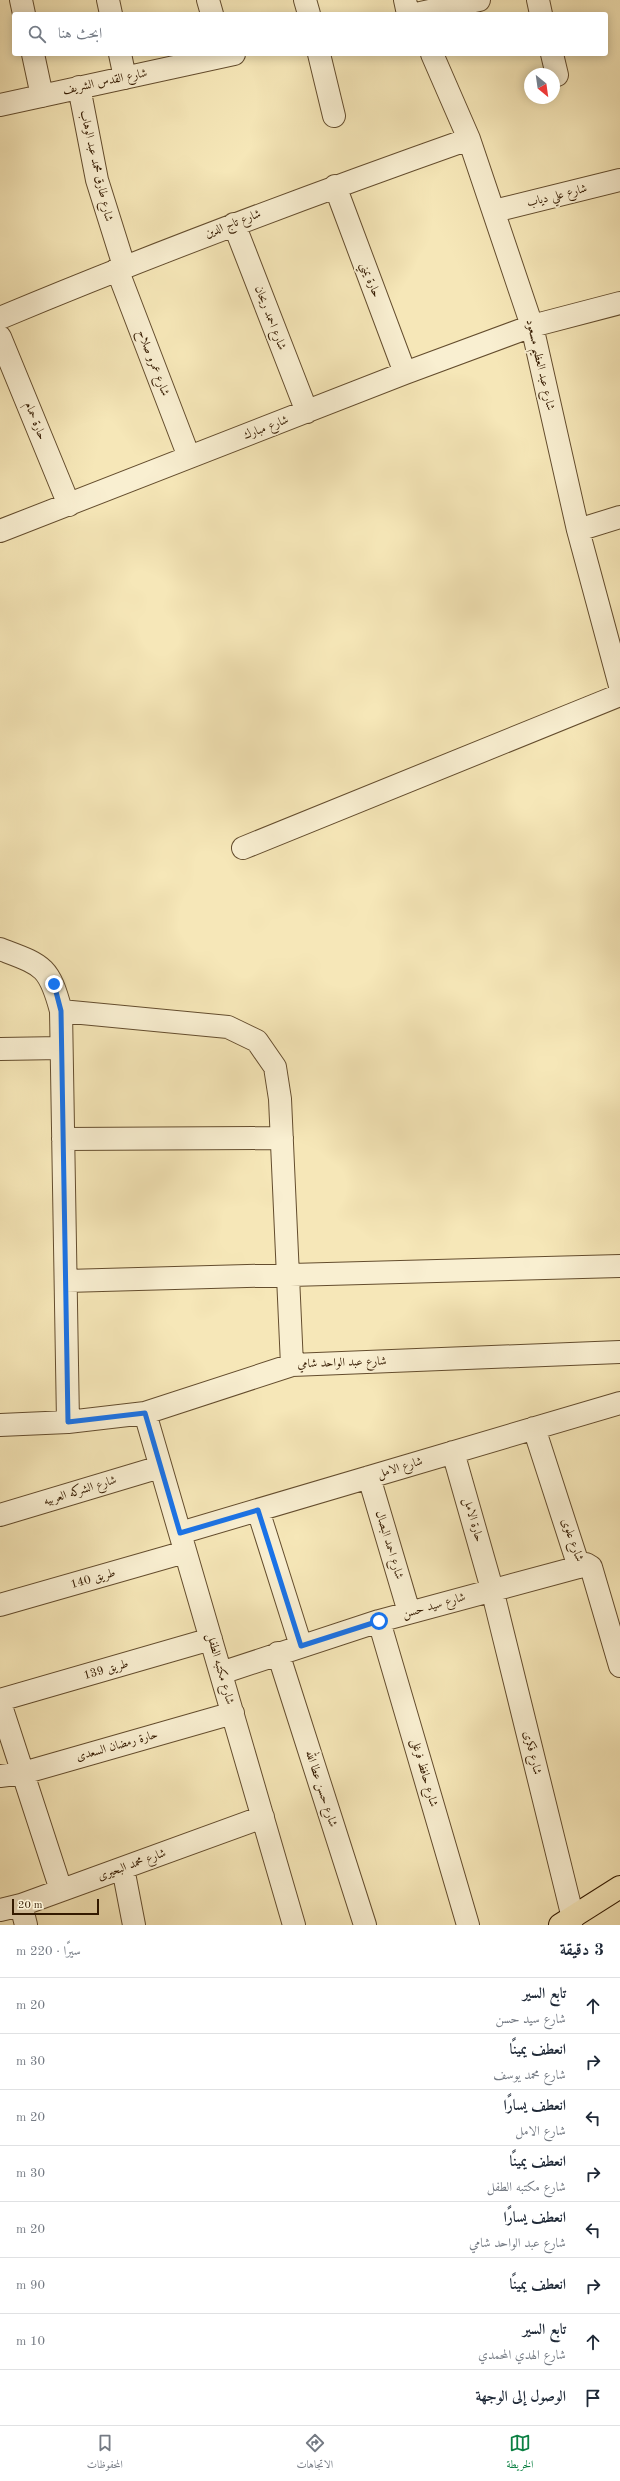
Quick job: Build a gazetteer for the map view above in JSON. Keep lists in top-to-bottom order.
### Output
{
  "streets": {
    "street": [
      "شارع القدس الشريف",
      "شارع طارق محمد عبد الوهاب",
      "شارع علي دياب",
      "شارع تاج الدين",
      "حارة يمني",
      "شارع احمد ريحان",
      "شارع عمرو صلاح",
      "شارع عبد العظيم مسعود",
      "حارة حمام",
      "شارع مبارك",
      "شارع عبد الواحد شامي",
      "شارع الامل",
      "شارع الشركه العربيه",
      "حارة الامل",
      "شارع علوى",
      "شارع احمد البصال",
      "طريق 140",
      "شارع سيد حسن",
      "شارع مكتبه الطفل",
      "طريق 139",
      "حارة رمضان السعدى",
      "شارع فكرى",
      "شارع حافظ فرغلى",
      "شارع حسن عطا الله",
      "شارع محمد البحيرى"
    ]
  },
  "crossings": [
    ["شارع القدس الشريف", "شارع طارق محمد عبد الوهاب"],
    ["شارع طارق محمد عبد الوهاب", "شارع تاج الدين"],
    ["شارع طارق محمد عبد الوهاب", "شارع عمرو صلاح"],
    ["شارع علي دياب", "شارع عبد العظيم مسعود"],
    ["شارع تاج الدين", "حارة يمني"],
    ["شارع تاج الدين", "شارع احمد ريحان"],
    ["شارع تاج الدين", "شارع عمرو صلاح"],
    ["شارع تاج الدين", "شارع عبد العظيم مسعود"],
    ["حارة يمني", "شارع مبارك"],
    ["شارع احمد ريحان", "شارع مبارك"],
    ["شارع عمرو صلاح", "شارع مبارك"],
    ["شارع عبد العظيم مسعود", "شارع مبارك"],
    ["حارة حمام", "شارع مبارك"],
    ["شارع عبد الواحد شامي", "شارع مكتبه الطفل"],
    ["شارع الامل", "حارة الامل"],
    ["شارع الامل", "شارع علوى"],
    ["شارع الامل", "شارع احمد البصال"],
    ["شارع الامل", "طريق 140"],
    ["شارع الامل", "شارع مكتبه الطفل"],
    ["شارع الشركه العربيه", "شارع مكتبه الطفل"],
    ["حارة الامل", "شارع سيد حسن"],
    ["حارة الامل", "شارع فكرى"],
    ["شارع علوى", "شارع سيد حسن"],
    ["شارع احمد البصال", "شارع سيد حسن"],
    ["طريق 140", "شارع مكتبه الطفل"],
    ["شارع سيد حسن", "شارع مكتبه الطفل"],
    ["شارع سيد حسن", "شارع فكرى"],
    ["شارع سيد حسن", "شارع حافظ فرغلى"],
    ["شارع سيد حسن", "شارع حسن عطا الله"],
    ["شارع مكتبه الطفل", "طريق 139"],
    ["شارع مكتبه الطفل", "حارة رمضان السعدى"],
    ["شارع مكتبه الطفل", "شارع محمد البحيرى"]
  ],
  "scale_bar": "20 m",
  "north": "bottom right",
  "page": {
    "search": "ابحث هنا",
    "scale": "20 m",
    "heading": ["3 دقيقة", "سيرًا · 220 m"],
    "list": [
      ["تابع السير", "شارع سيد حسن", "20 m"],
      ["انعطف يمينًا", "شارع محمد يوسف", "30 m"],
      ["انعطف يسارًا", "شارع الامل", "20 m"],
      ["انعطف يمينًا", "شارع مكتبه الطفل", "30 m"],
      ["انعطف يسارًا", "شارع عبد الواحد شامي", "20 m"],
      ["انعطف يمينًا", "90 m"],
      ["تابع السير", "شارع الهدي المحمدي", "10 m"],
      "الوصول إلى الوجهة"
    ],
    "nav": ["الخريطة", "الاتجاهات", "المحفوظات"]
  }
}
